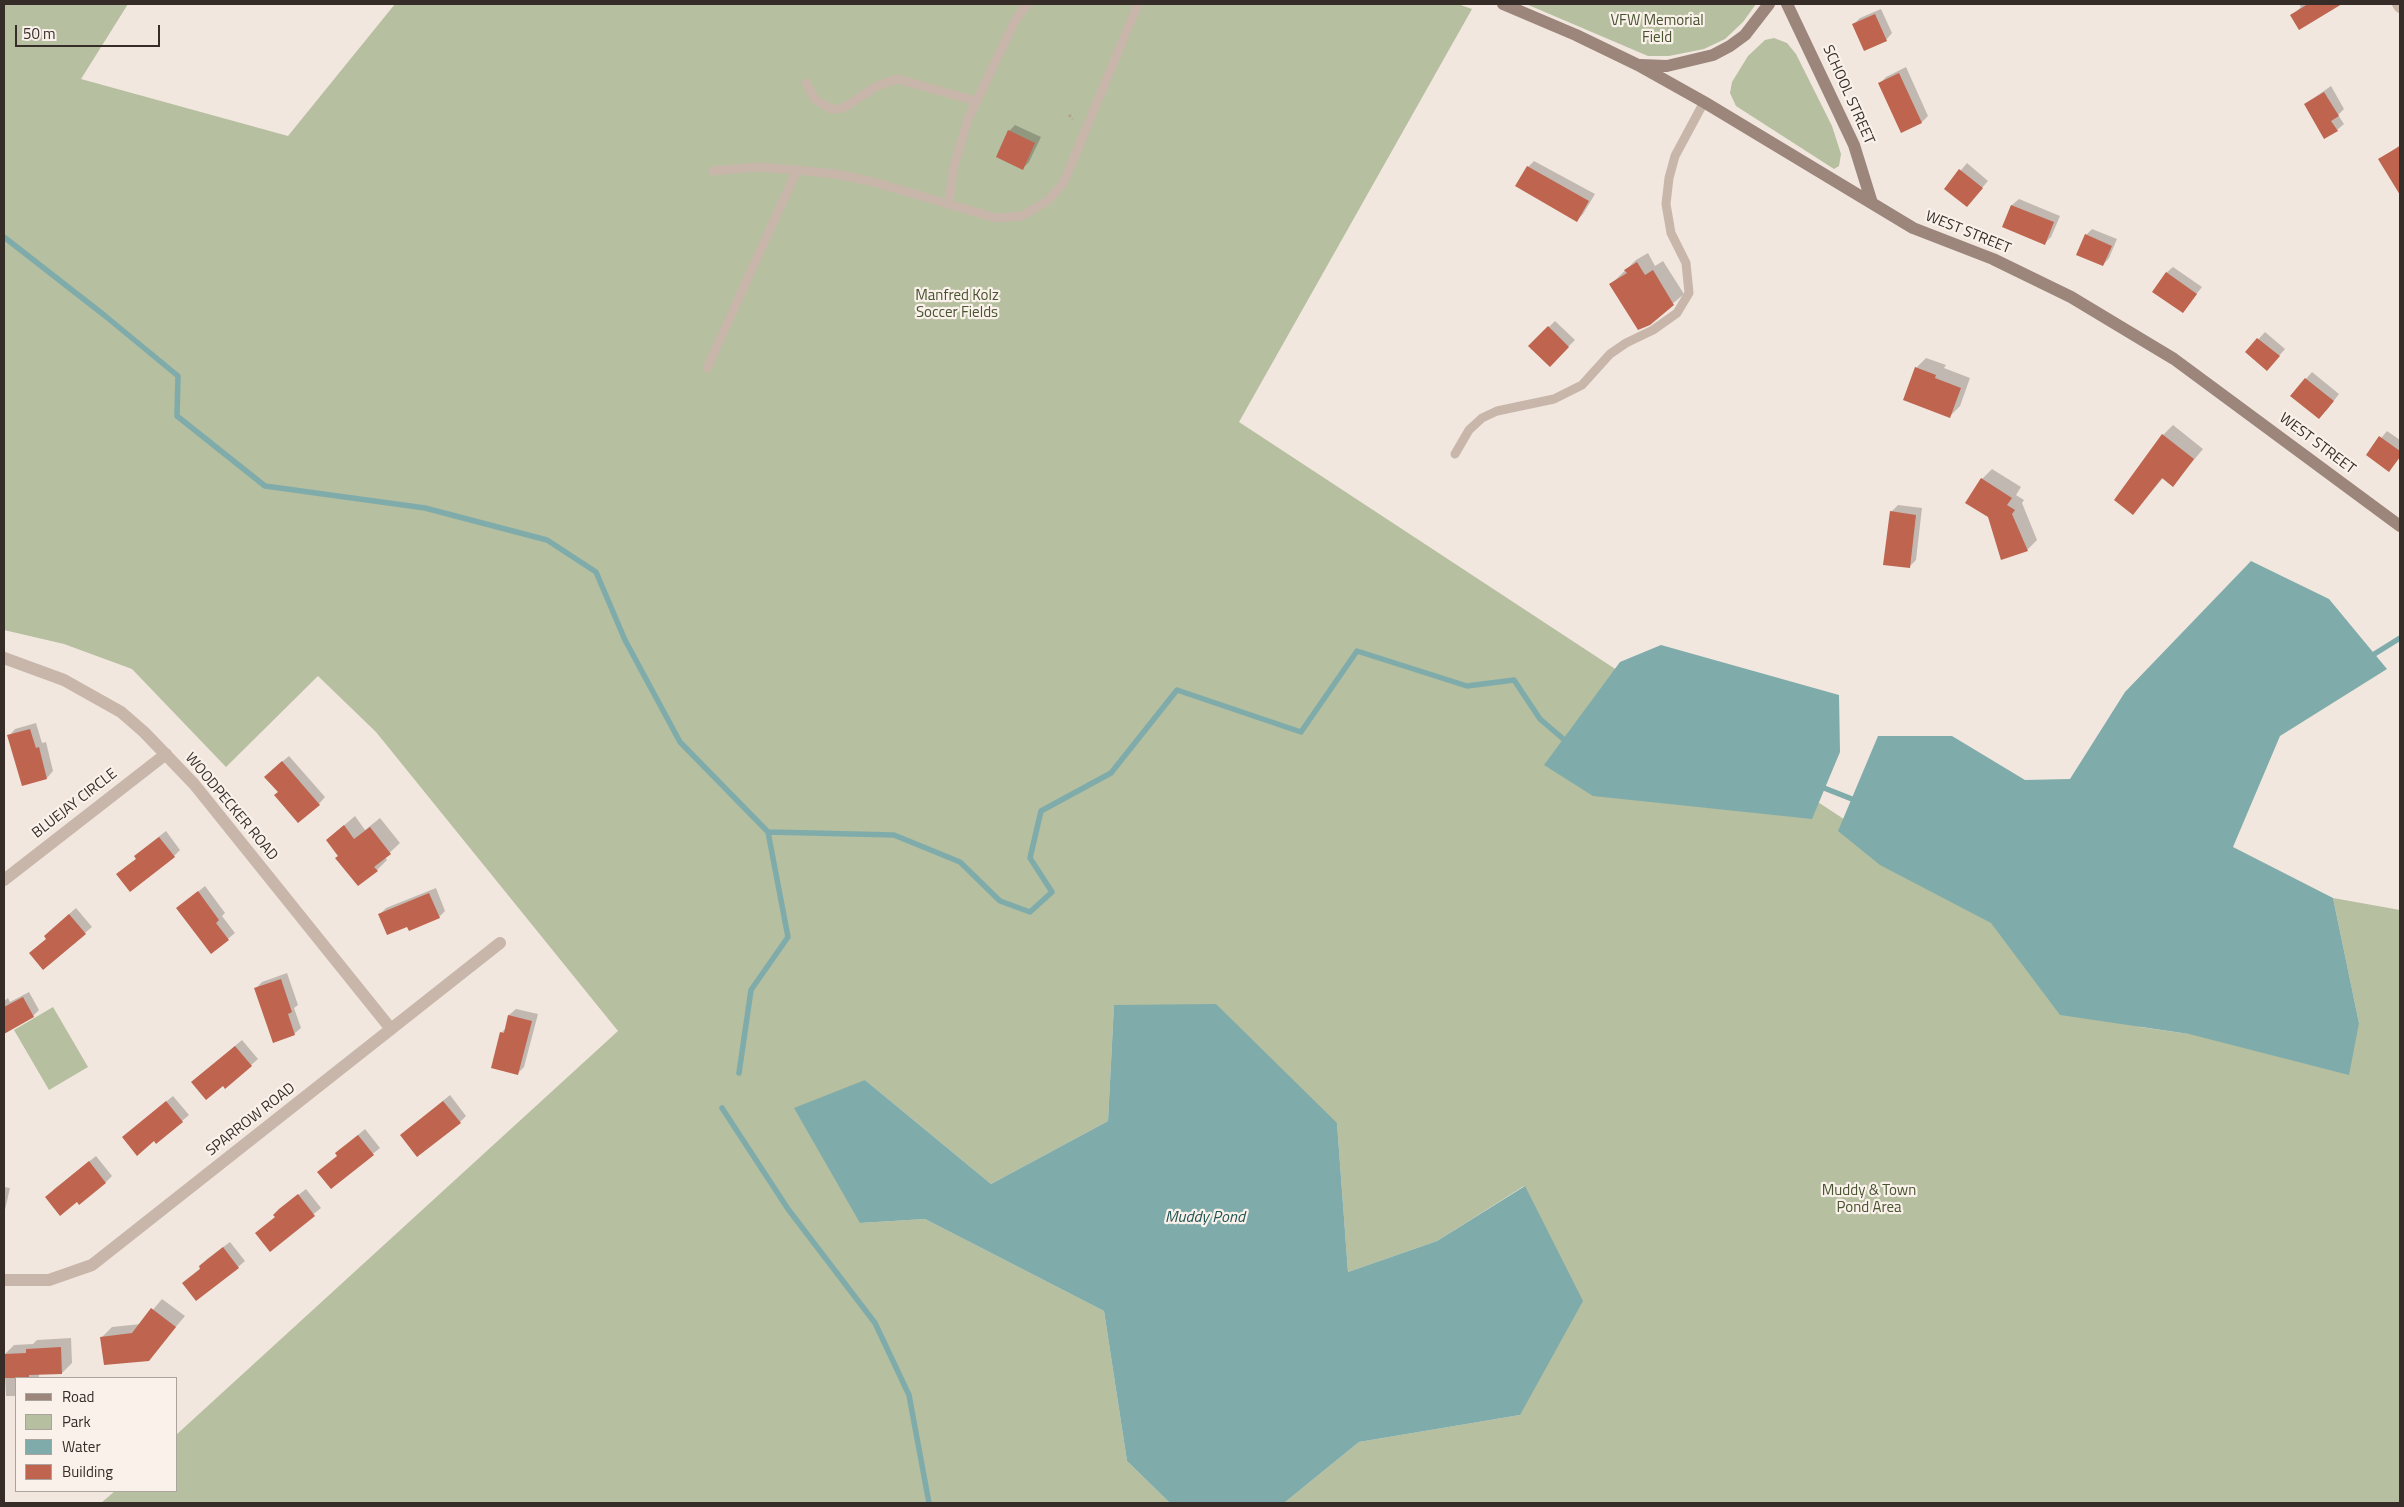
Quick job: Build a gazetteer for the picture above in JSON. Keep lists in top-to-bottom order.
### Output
{
  "streets": {
    "street": [
      "SCHOOL STREET",
      "WEST STREET",
      "BLUEJAY CIRCLE",
      "WOODPECKER ROAD",
      "SPARROW ROAD"
    ]
  },
  "crossings": [
    ["SCHOOL STREET", "WEST STREET"],
    ["BLUEJAY CIRCLE", "WOODPECKER ROAD"],
    ["WOODPECKER ROAD", "SPARROW ROAD"]
  ],
  "water": ["Muddy Pond"],
  "parks": ["VFW Memorial Field", "Manfred Kolz Soccer Fields", "Muddy & Town Pond Area"],
  "legend": [
    "Road",
    "Park",
    "Water",
    "Building"
  ],
  "scale_bar": "50 m"
}
